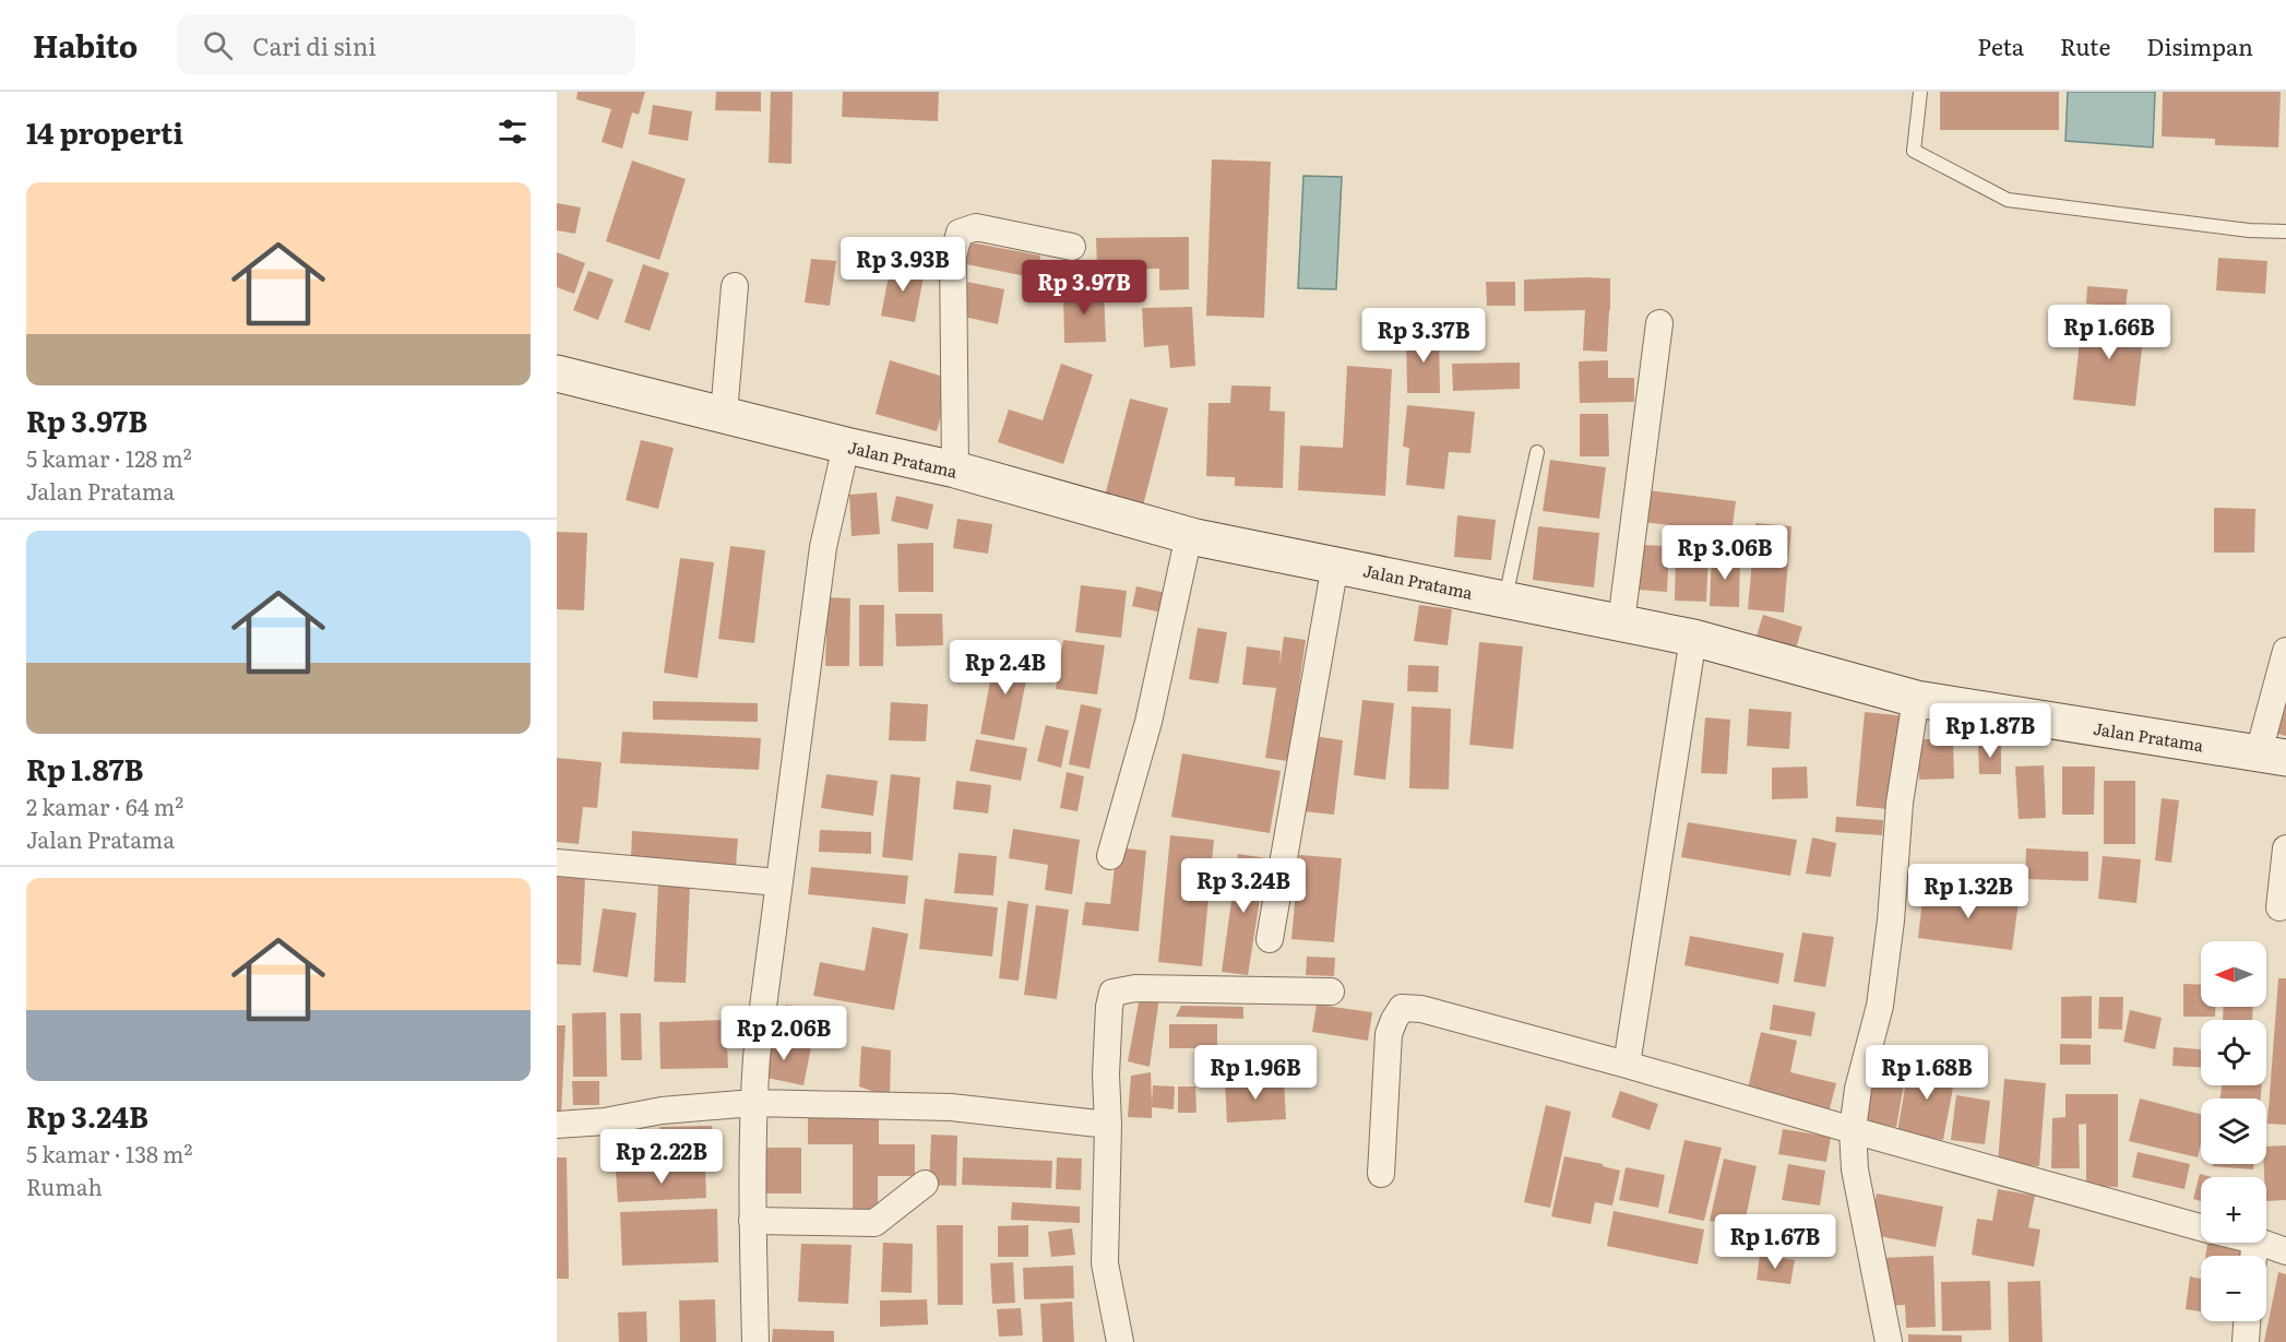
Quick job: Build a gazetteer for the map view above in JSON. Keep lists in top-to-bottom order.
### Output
{
  "streets": {
    "street": ["Jalan Pratama"]
  },
  "north": "left",
  "page": {
    "header": "Habito",
    "search": "Cari di sini",
    "nav": ["Peta", "Rute", "Disimpan"],
    "heading": "14 properti",
    "list": [
      {
        "name": "Rp 3.97B",
        "note": "5 kamar · 128 m² · Jalan Pratama"
      },
      {
        "name": "Rp 1.87B",
        "note": "2 kamar · 64 m² · Jalan Pratama"
      },
      {
        "name": "Rp 3.24B",
        "note": "5 kamar · 138 m² · Rumah"
      }
    ],
    "price": [
      "Rp 3.93B",
      "Rp 3.97B",
      "Rp 1.66B",
      "Rp 3.37B",
      "Rp 3.06B",
      "Rp 2.4B",
      "Rp 1.87B",
      "Rp 3.24B",
      "Rp 1.32B",
      "Rp 2.06B",
      "Rp 1.96B",
      "Rp 1.68B",
      "Rp 2.22B",
      "Rp 1.67B"
    ],
    "map_buttons": ["+", "−"]
  }
}
